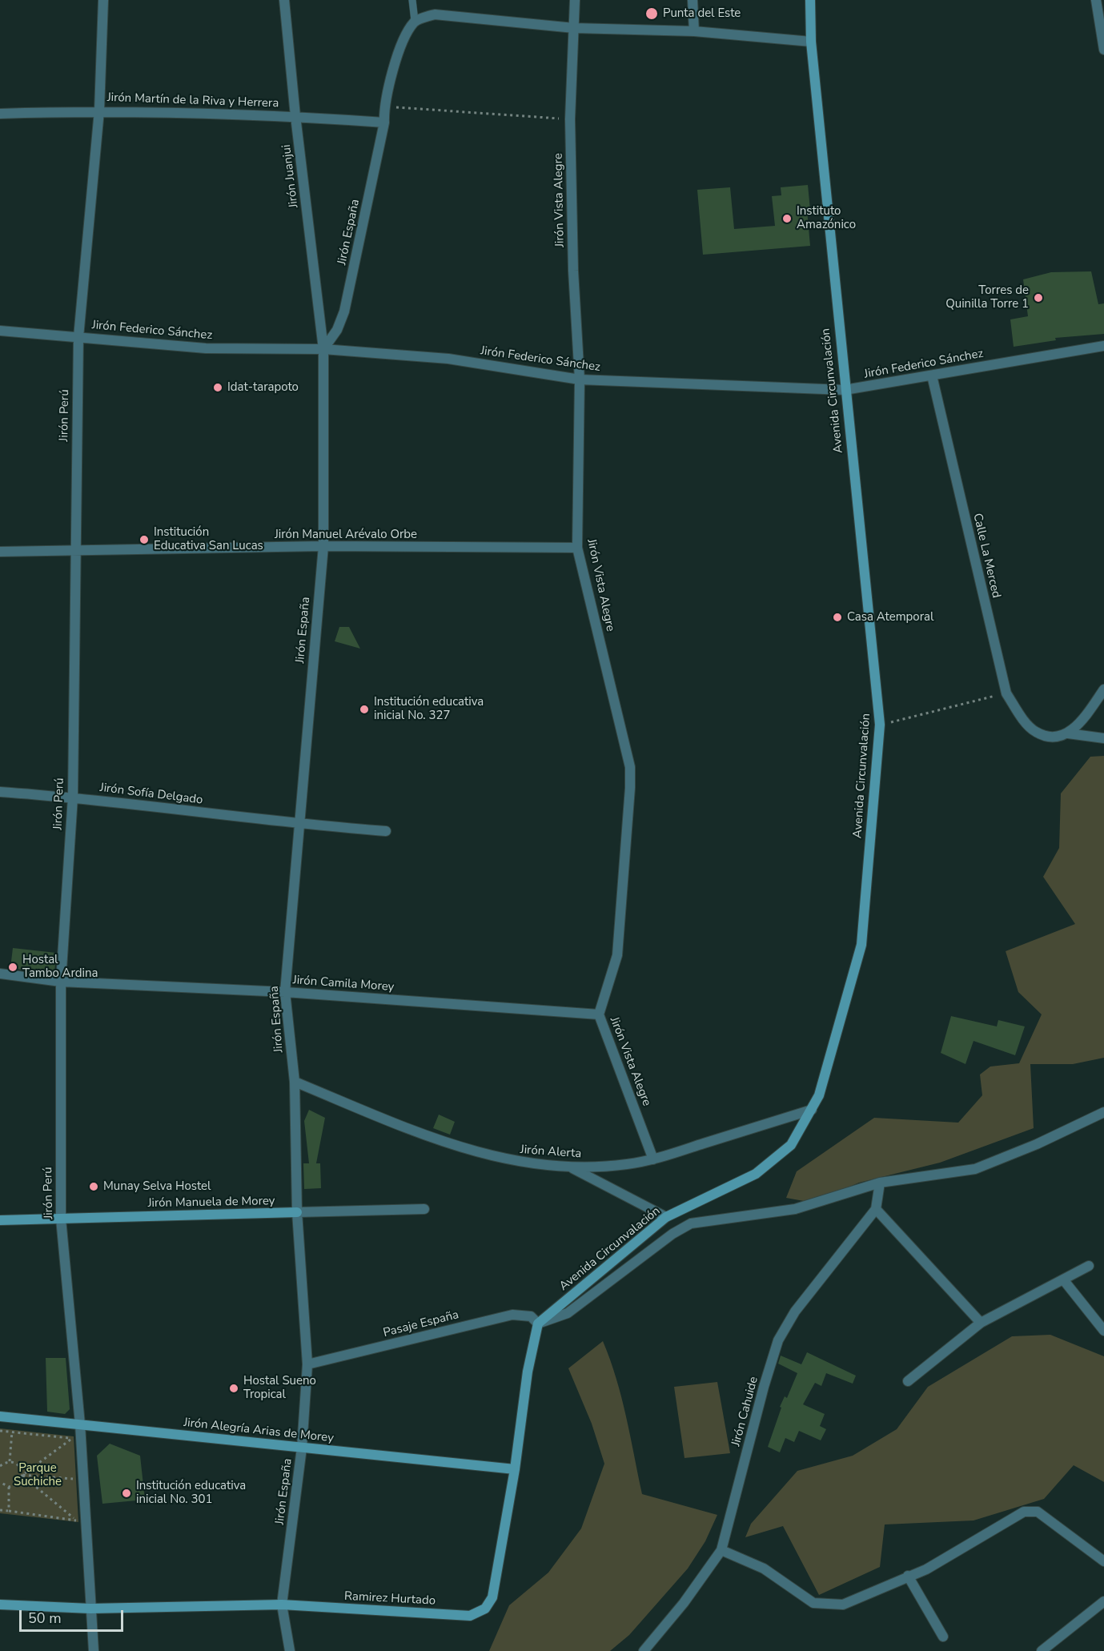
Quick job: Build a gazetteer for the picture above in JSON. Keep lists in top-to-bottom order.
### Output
{
  "streets": {
    "street": [
      "Jirón Martín de la Riva y Herrera",
      "Jirón Juanjui",
      "Jirón Vista Alegre",
      "Jirón España",
      "Jirón Federico Sánchez",
      "Avenida Circunvalación",
      "Jirón Perú",
      "Jirón Manuel Arévalo Orbe",
      "Calle La Merced",
      "Jirón Sofía Delgado",
      "Jirón Camila Morey",
      "Jirón Alerta",
      "Jirón Manuela de Morey",
      "Pasaje España",
      "Jirón Cahuide",
      "Jirón Alegría Arias de Morey",
      "Ramirez Hurtado"
    ]
  },
  "crossings": [
    ["Jirón Martín de la Riva y Herrera", "Jirón Juanjui"],
    ["Jirón Martín de la Riva y Herrera", "Jirón España"],
    ["Jirón Martín de la Riva y Herrera", "Jirón Perú"],
    ["Jirón Juanjui", "Jirón España"],
    ["Jirón Juanjui", "Jirón Federico Sánchez"],
    ["Jirón Vista Alegre", "Jirón Federico Sánchez"],
    ["Jirón Vista Alegre", "Jirón Manuel Arévalo Orbe"],
    ["Jirón Vista Alegre", "Jirón Camila Morey"],
    ["Jirón Vista Alegre", "Jirón Alerta"],
    ["Jirón España", "Jirón Federico Sánchez"],
    ["Jirón España", "Jirón Manuel Arévalo Orbe"],
    ["Jirón España", "Jirón Sofía Delgado"],
    ["Jirón España", "Jirón Camila Morey"],
    ["Jirón España", "Jirón Alerta"],
    ["Jirón España", "Jirón Manuela de Morey"],
    ["Jirón España", "Pasaje España"],
    ["Jirón España", "Jirón Alegría Arias de Morey"],
    ["Jirón España", "Ramirez Hurtado"],
    ["Jirón Federico Sánchez", "Avenida Circunvalación"],
    ["Jirón Federico Sánchez", "Jirón Perú"],
    ["Jirón Federico Sánchez", "Calle La Merced"],
    ["Avenida Circunvalación", "Jirón Alerta"],
    ["Avenida Circunvalación", "Pasaje España"],
    ["Avenida Circunvalación", "Ramirez Hurtado"],
    ["Jirón Perú", "Jirón Manuel Arévalo Orbe"],
    ["Jirón Perú", "Jirón Sofía Delgado"],
    ["Jirón Perú", "Jirón Camila Morey"],
    ["Jirón Perú", "Jirón Manuela de Morey"],
    ["Jirón Perú", "Jirón Alegría Arias de Morey"],
    ["Jirón Perú", "Ramirez Hurtado"],
    ["Pasaje España", "Ramirez Hurtado"],
    ["Jirón Alegría Arias de Morey", "Ramirez Hurtado"]
  ],
  "parks": ["Parque Suchiche"],
  "places": [
    "Punta del Este",
    "Instituto Amazónico",
    "Torres de Quinilla Torre 1",
    "Idat-tarapoto",
    "Institución Educativa San Lucas",
    "Casa Atemporal",
    "Institución educativa inicial No. 327",
    "Hostal Tambo Ardina",
    "Munay Selva Hostel",
    "Hostal Sueno Tropical",
    "Institución educativa inicial No. 301"
  ],
  "scale_bar": "50 m"
}
